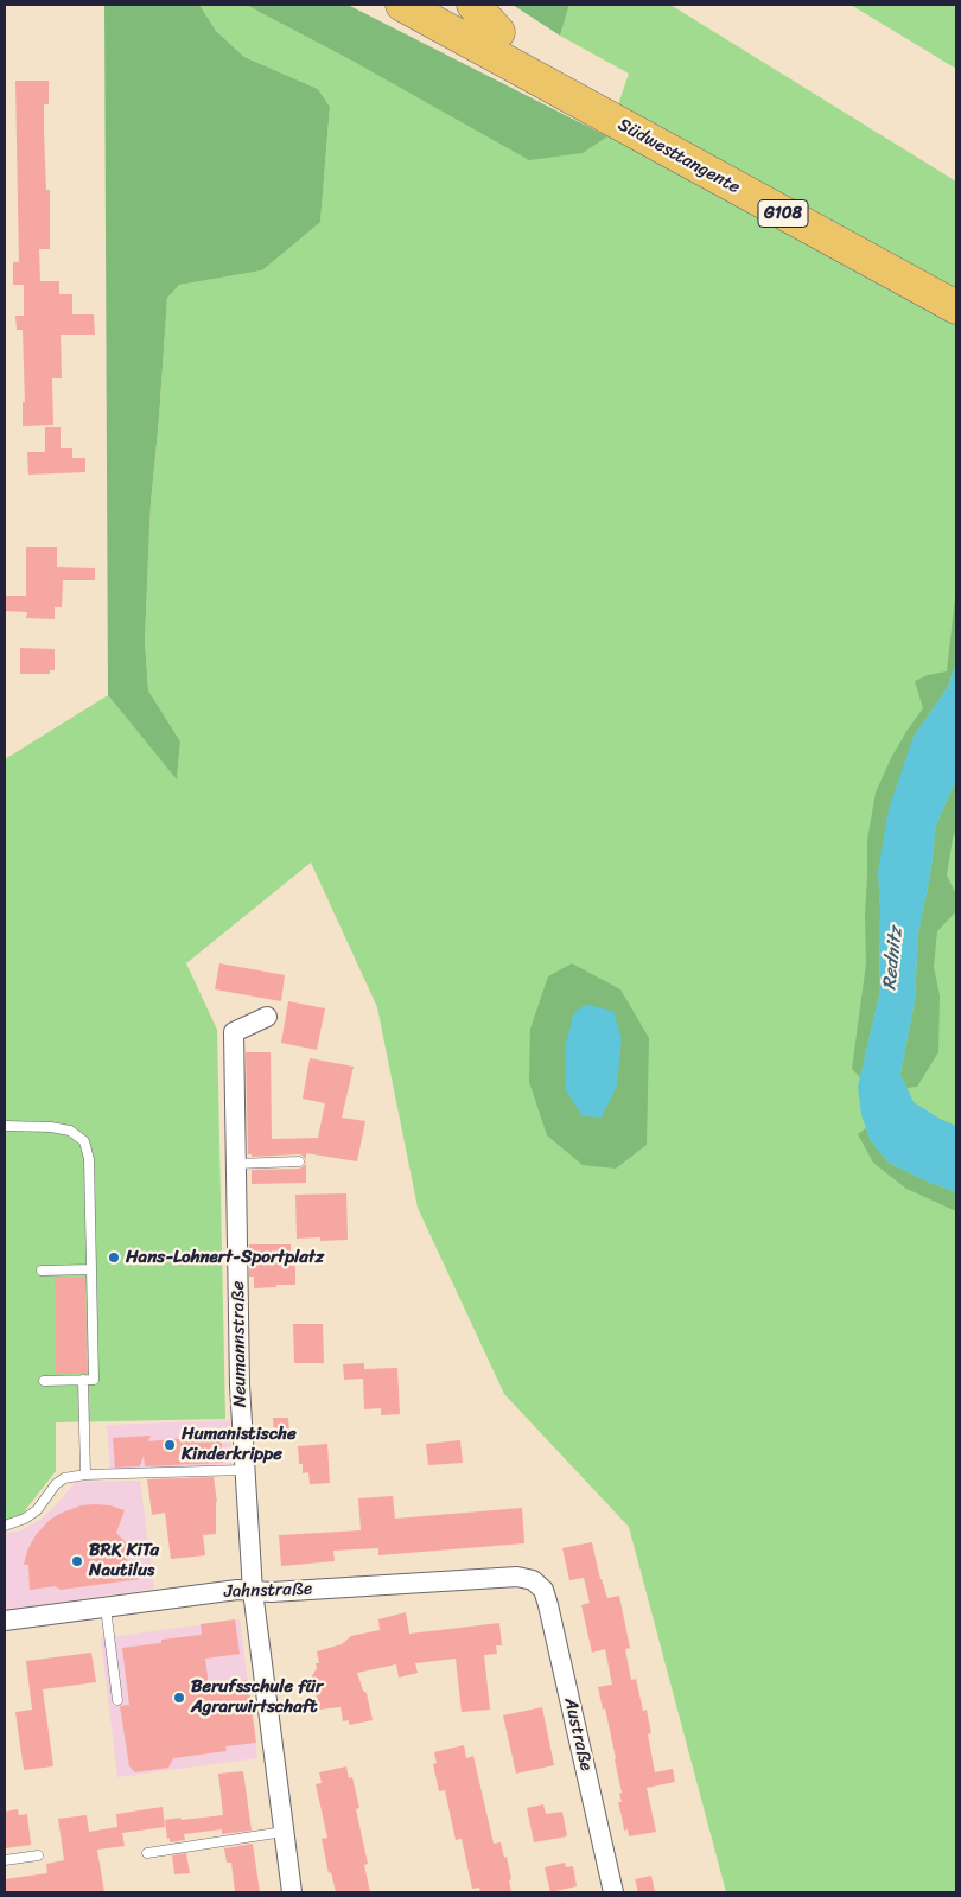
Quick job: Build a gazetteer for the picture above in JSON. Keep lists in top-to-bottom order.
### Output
{
  "streets": {
    "highway": ["Südwesttangente", "G108"],
    "street": ["Neumannstraße", "Jahnstraße", "Austraße"]
  },
  "crossings": [
    ["Neumannstraße", "Jahnstraße"],
    ["Jahnstraße", "Austraße"]
  ],
  "water": ["Rednitz"],
  "places": [
    "Hans-Lohnert-Sportplatz",
    "Humanistische Kinderkrippe",
    "BRK KiTa Nautilus",
    "Berufsschule für Agrarwirtschaft"
  ]
}
